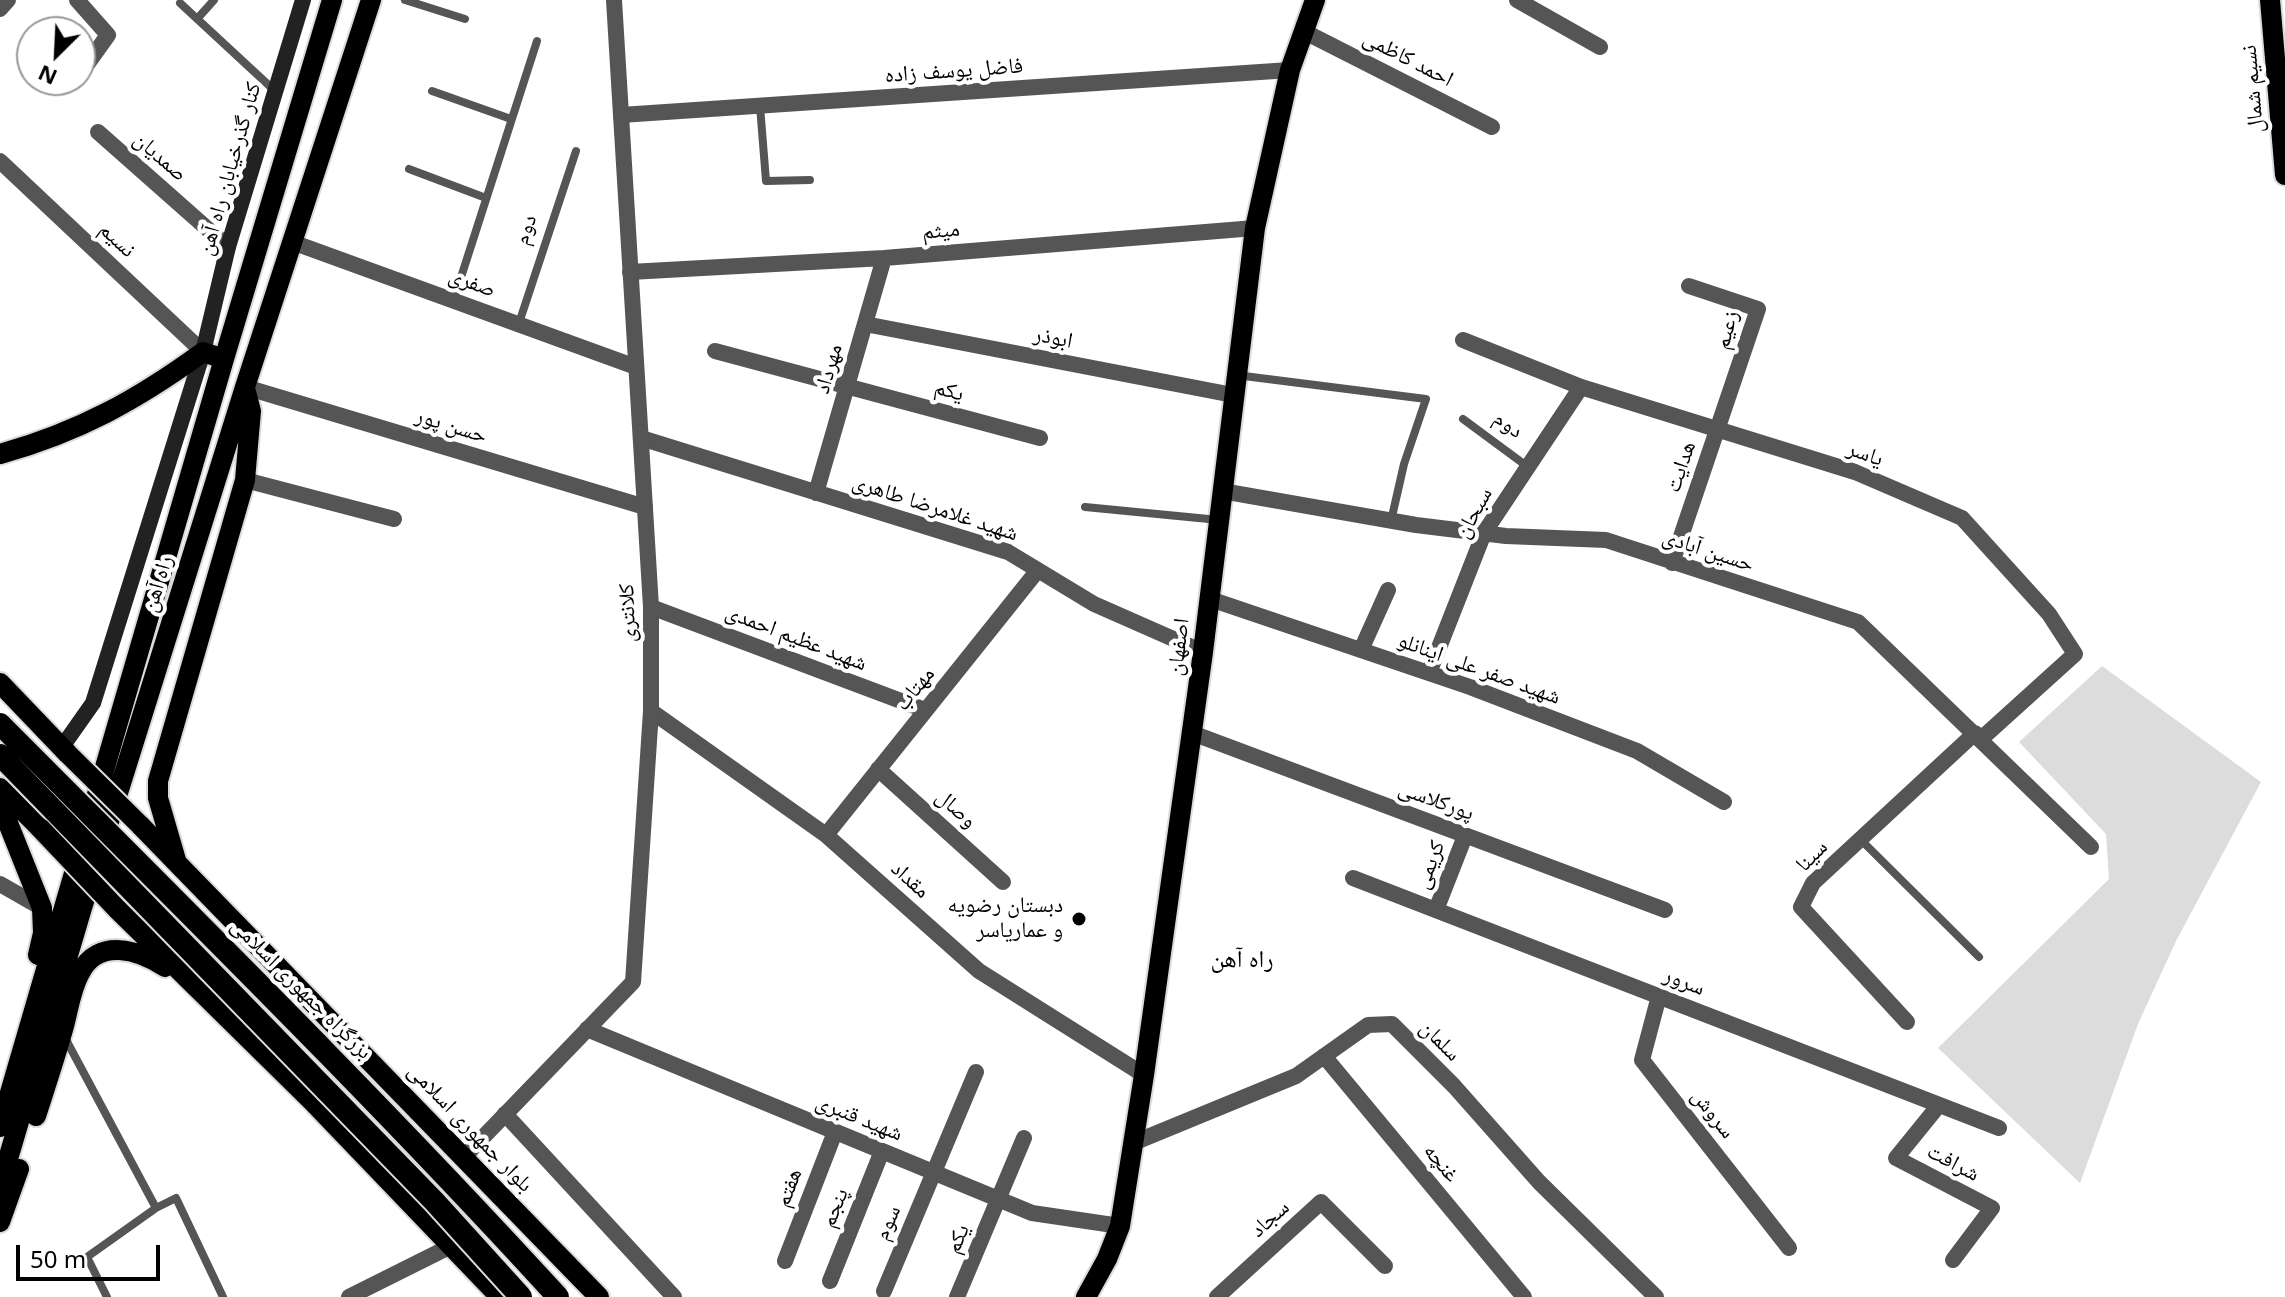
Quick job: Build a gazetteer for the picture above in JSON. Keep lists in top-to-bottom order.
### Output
{
  "streets": {
    "highway": ["بزرگراه جمهوری اسلامی"],
    "main road": [
      "نسیم شمال",
      "کنار گذرخیابان راه آهن",
      "راه آهن",
      "اصفهان",
      "بلوار جمهوری اسلامی"
    ],
    "street": [
      "احمد کاظمی",
      "فاضل یوسف زاده",
      "صمدیان",
      "میثم",
      "نسیم",
      "صفری",
      "زعیم",
      "ابوذر",
      "مهرداد",
      "یکم",
      "حسن پور",
      "یاسر",
      "هدایت",
      "شهید غلامرضا طاهری",
      "سبحان",
      "حسین آبادی",
      "کلانتری",
      "شهید عظیم احمدی",
      "شهید صفر علی اینانلو",
      "مهتاب",
      "پورکلاسی",
      "وصال",
      "سینا",
      "کریمی",
      "مقداد",
      "سرور",
      "سلمان",
      "سروش",
      "شهید قنبری",
      "غنچه",
      "شرافت",
      "هفتم",
      "پنجم",
      "سجاد",
      "سوم"
    ],
    "lane": ["دوم"]
  },
  "crossings": [
    ["احمد کاظمی", "اصفهان"],
    ["فاضل یوسف زاده", "کلانتری"],
    ["فاضل یوسف زاده", "اصفهان"],
    ["صمدیان", "کنار گذرخیابان راه آهن"],
    ["کنار گذرخیابان راه آهن", "نسیم"],
    ["کنار گذرخیابان راه آهن", "بلوار جمهوری اسلامی"],
    ["دوم", "صفری"],
    ["دوم", "سبحان"],
    ["میثم", "مهرداد"],
    ["میثم", "کلانتری"],
    ["میثم", "اصفهان"],
    ["صفری", "راه آهن"],
    ["صفری", "کلانتری"],
    ["زعیم", "یاسر"],
    ["زعیم", "هدایت"],
    ["ابوذر", "مهرداد"],
    ["ابوذر", "اصفهان"],
    ["مهرداد", "یکم"],
    ["مهرداد", "شهید غلامرضا طاهری"],
    ["یکم", "شهید قنبری"],
    ["حسن پور", "راه آهن"],
    ["حسن پور", "کلانتری"],
    ["یاسر", "هدایت"],
    ["یاسر", "سبحان"],
    ["یاسر", "حسین آبادی"],
    ["یاسر", "سینا"],
    ["هدایت", "حسین آبادی"],
    ["شهید غلامرضا طاهری", "کلانتری"],
    ["شهید غلامرضا طاهری", "اصفهان"],
    ["شهید غلامرضا طاهری", "مهتاب"],
    ["سبحان", "حسین آبادی"],
    ["سبحان", "شهید صفر علی اینانلو"],
    ["حسین آبادی", "اصفهان"],
    ["حسین آبادی", "سینا"],
    ["کلانتری", "شهید عظیم احمدی"],
    ["کلانتری", "مقداد"],
    ["کلانتری", "شهید قنبری"],
    ["کلانتری", "بلوار جمهوری اسلامی"],
    ["شهید عظیم احمدی", "مهتاب"],
    ["اصفهان", "شهید صفر علی اینانلو"],
    ["اصفهان", "پورکلاسی"],
    ["اصفهان", "مقداد"],
    ["اصفهان", "سلمان"],
    ["اصفهان", "شهید قنبری"],
    ["مهتاب", "وصال"],
    ["مهتاب", "مقداد"],
    ["پورکلاسی", "کریمی"],
    ["کریمی", "سرور"],
    ["سرور", "سروش"],
    ["سرور", "شرافت"],
    ["سلمان", "غنچه"],
    ["شهید قنبری", "هفتم"],
    ["شهید قنبری", "پنجم"],
    ["شهید قنبری", "سوم"]
  ],
  "districts": ["راه آهن"],
  "places": ["دبستان رضویه و عماریاسر"],
  "scale_bar": "50 m",
  "north": "bottom left"
}
